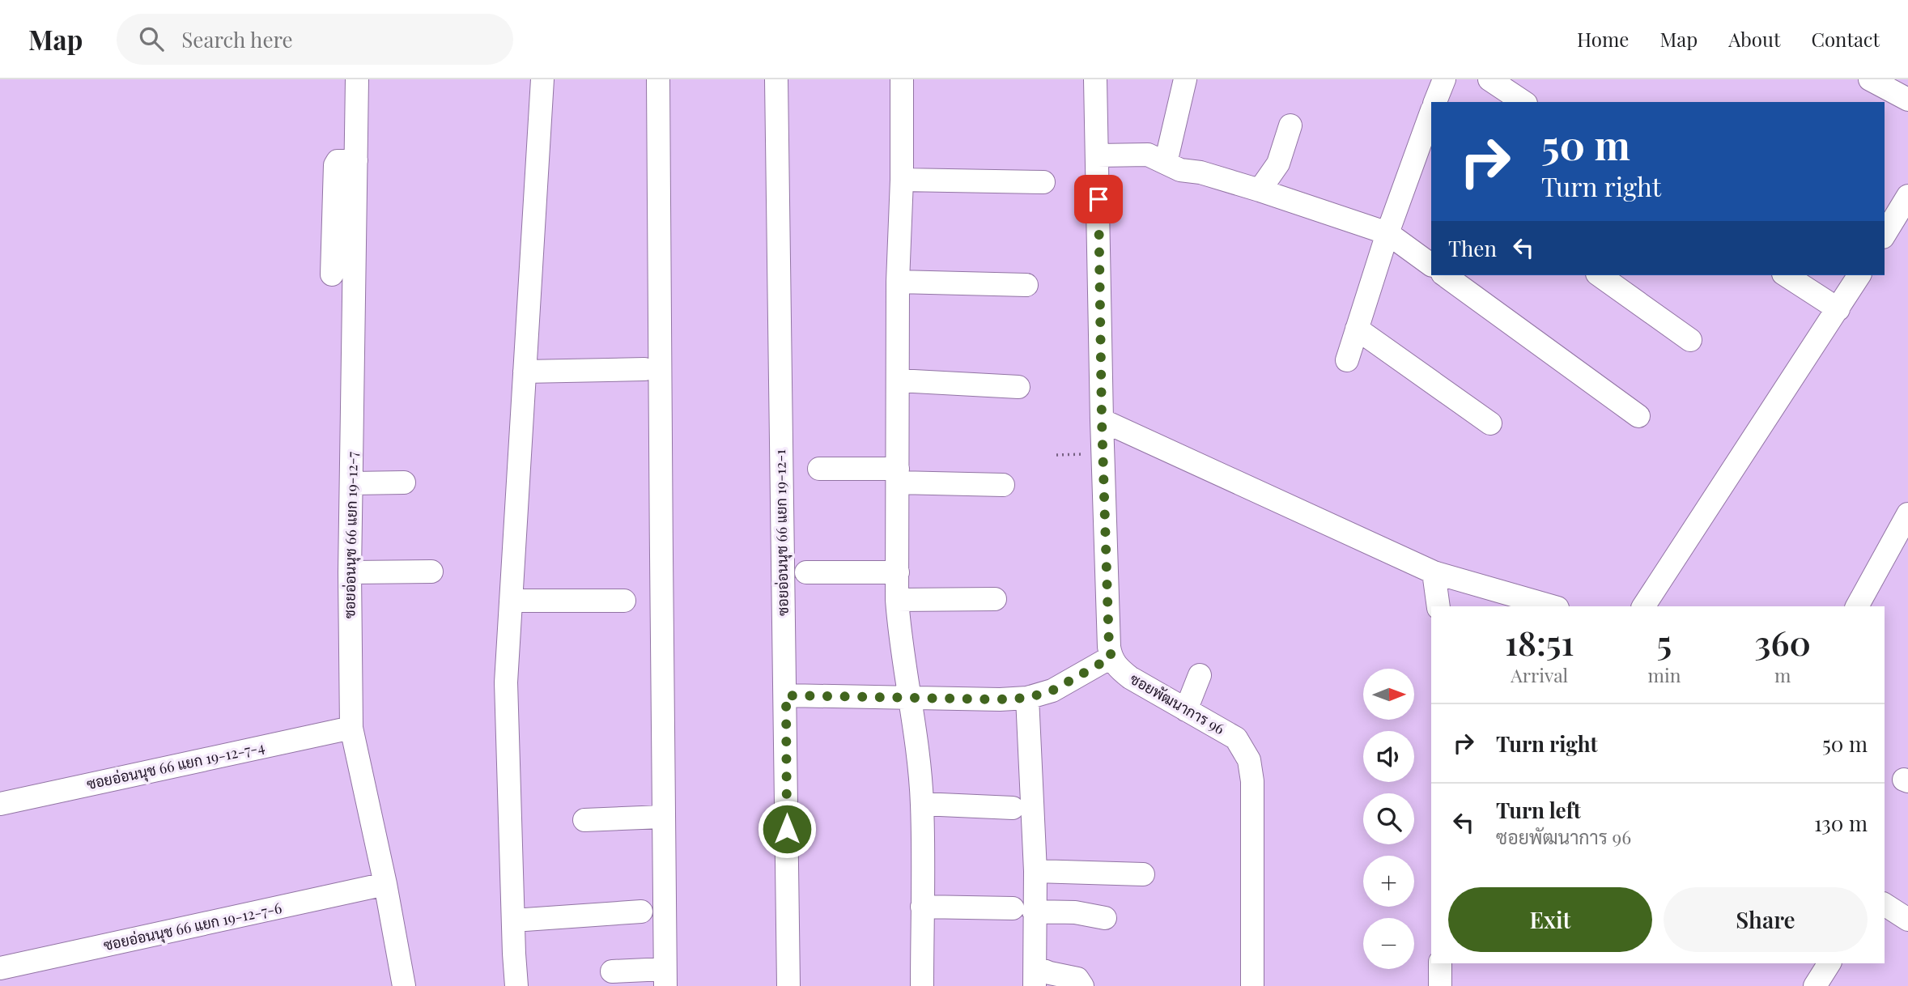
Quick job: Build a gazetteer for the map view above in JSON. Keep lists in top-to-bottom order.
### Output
{
  "streets": {
    "street": [
      "ซอยอ่อนนุช 66 แยก 19-12-1",
      "ซอยอ่อนนุช 66 แยก 19-12-7",
      "ซอยพัฒนาการ 96",
      "ซอยอ่อนนุช 66 แยก 19-12-7-4",
      "ซอยอ่อนนุช 66 แยก 19-12-7-6"
    ]
  },
  "crossings": [
    ["ซอยอ่อนนุช 66 แยก 19-12-7", "ซอยอ่อนนุช 66 แยก 19-12-7-4"],
    ["ซอยอ่อนนุช 66 แยก 19-12-7", "ซอยอ่อนนุช 66 แยก 19-12-7-6"]
  ],
  "north": "right",
  "page": {
    "header": "Map",
    "search": "Search here",
    "nav": [
      "Home",
      "Map",
      "About",
      "Contact"
    ],
    "turn": ["50 m", "Turn right"],
    "then": "Then",
    "eta": [
      "18:51",
      "Arrival",
      "5",
      "min",
      "360",
      "m"
    ],
    "map_buttons": ["+", "−"],
    "list": [
      {
        "name": "Turn right",
        "value": "50 m"
      },
      {
        "name": "Turn left",
        "note": "ซอยพัฒนาการ 96",
        "value": "130 m"
      }
    ],
    "buttons": ["Exit", "Share"]
  }
}
